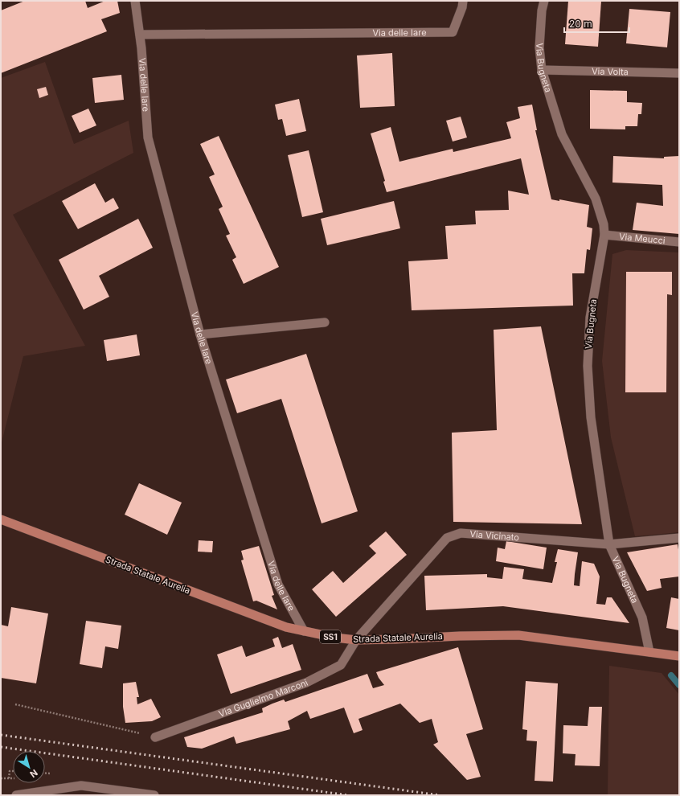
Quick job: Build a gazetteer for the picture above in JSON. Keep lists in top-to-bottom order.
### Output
{
  "streets": {
    "main road": ["Strada Statale Aurelia", "SS1"],
    "street": [
      "Via delle Iare",
      "Via Bugneta",
      "Via Volta",
      "Via Meucci",
      "Via Vicinato",
      "Via Guglielmo Marconi"
    ]
  },
  "crossings": [
    ["Via delle Iare", "Strada Statale Aurelia"],
    ["Via Bugneta", "Via Volta"],
    ["Via Bugneta", "Via Meucci"],
    ["Via Bugneta", "Via Vicinato"],
    ["Via Bugneta", "Strada Statale Aurelia"],
    ["Via Vicinato", "Strada Statale Aurelia"],
    ["Via Vicinato", "Via Guglielmo Marconi"],
    ["Strada Statale Aurelia", "Via Guglielmo Marconi"]
  ],
  "scale_bar": "20 m",
  "north": "bottom right"
}
